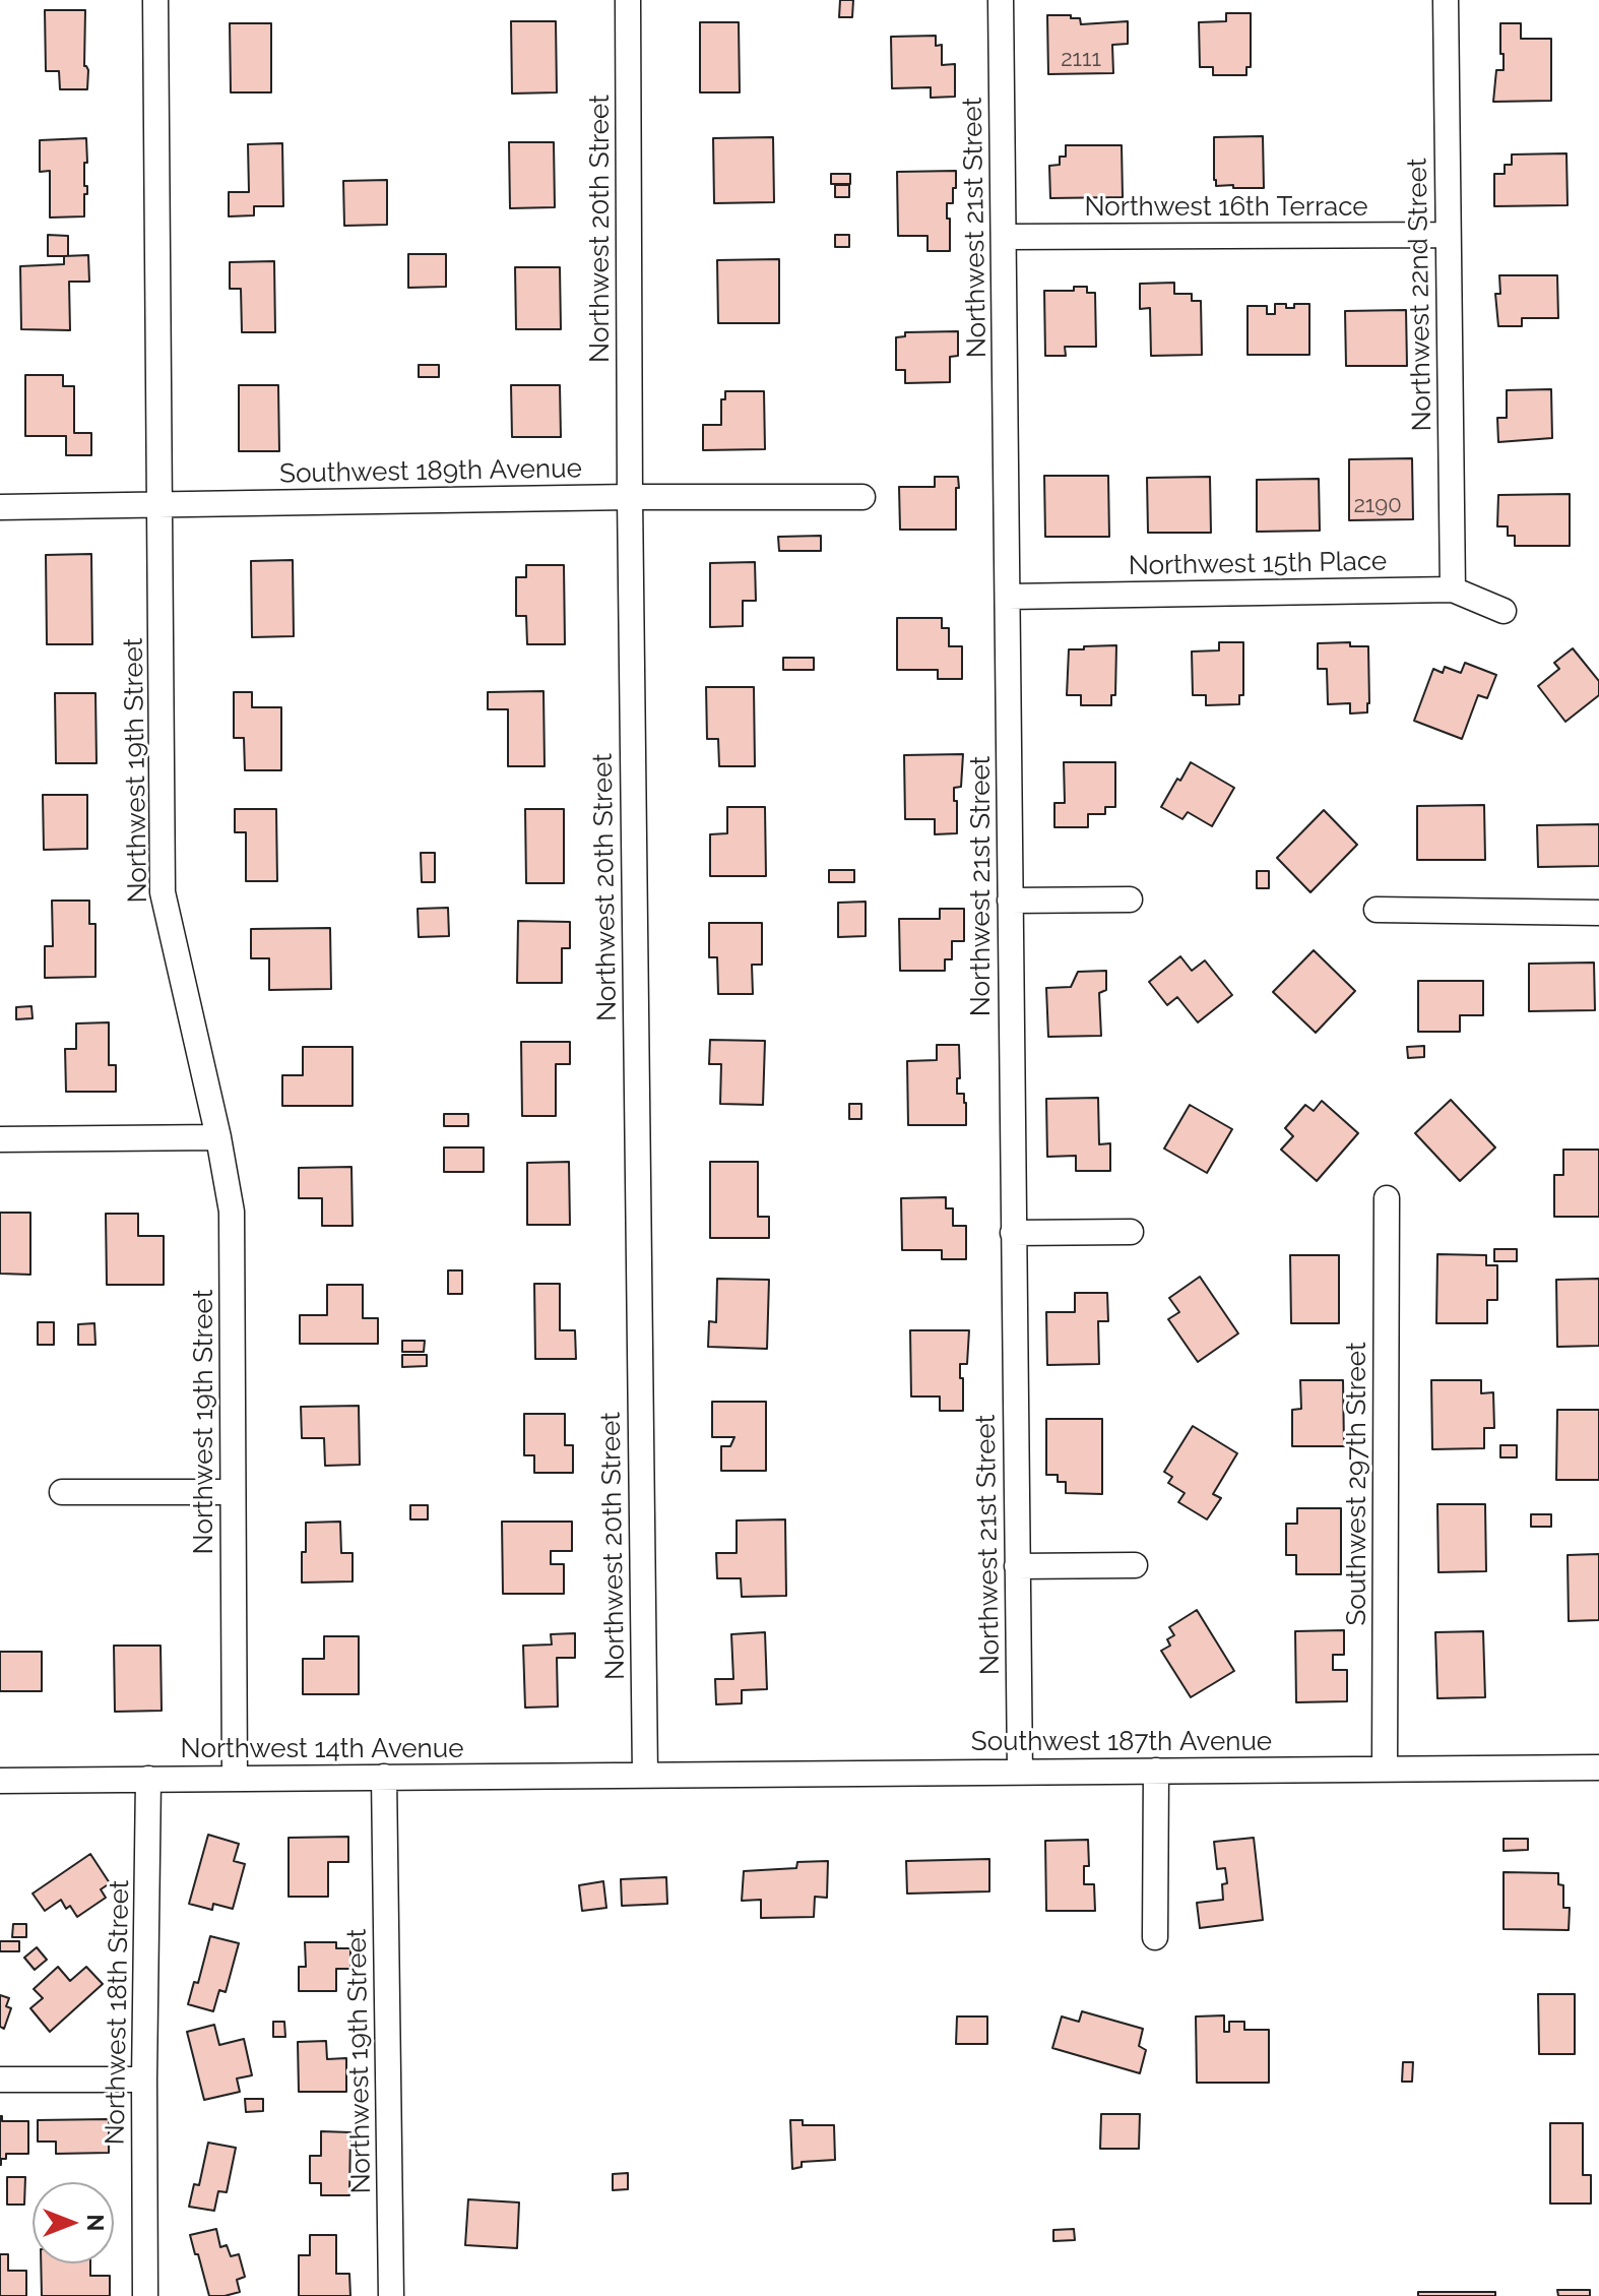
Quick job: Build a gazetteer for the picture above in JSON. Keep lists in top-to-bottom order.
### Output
{
  "streets": {
    "street": [
      "Northwest 16th Terrace",
      "Northwest 21st Street",
      "Northwest 20th Street",
      "Northwest 22nd Street",
      "Southwest 189th Avenue",
      "Northwest 15th Place",
      "Northwest 19th Street",
      "Southwest 297th Street",
      "Southwest 187th Avenue",
      "Northwest 14th Avenue",
      "Northwest 18th Street"
    ]
  },
  "crossings": [
    ["Northwest 16th Terrace", "Northwest 21st Street"],
    ["Northwest 16th Terrace", "Northwest 22nd Street"],
    ["Northwest 21st Street", "Northwest 15th Place"],
    ["Northwest 21st Street", "Southwest 187th Avenue"],
    ["Northwest 20th Street", "Southwest 189th Avenue"],
    ["Northwest 20th Street", "Southwest 187th Avenue"],
    ["Northwest 20th Street", "Northwest 14th Avenue"],
    ["Northwest 22nd Street", "Northwest 15th Place"],
    ["Southwest 189th Avenue", "Northwest 19th Street"],
    ["Northwest 19th Street", "Northwest 14th Avenue"],
    ["Southwest 297th Street", "Southwest 187th Avenue"],
    ["Southwest 187th Avenue", "Northwest 14th Avenue"],
    ["Northwest 14th Avenue", "Northwest 18th Street"]
  ],
  "house_numbers": ["2111", "2190"],
  "north": "right"
}
